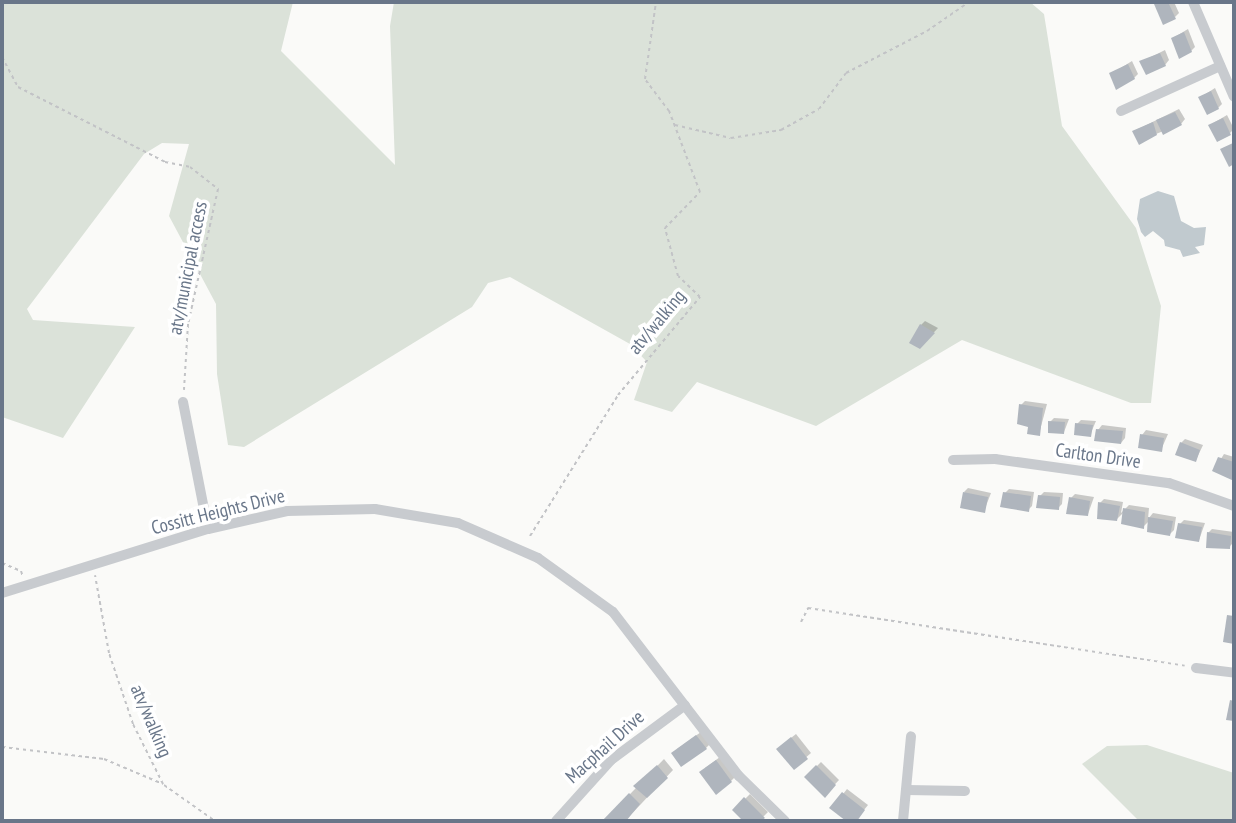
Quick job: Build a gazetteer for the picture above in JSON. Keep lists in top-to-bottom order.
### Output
{
  "streets": {
    "street": ["Carlton Drive", "Cossitt Heights Drive", "Macphail Drive"],
    "path": ["atv/municipal access", "atv/walking"]
  },
  "crossings": [
    ["atv/walking", "Cossitt Heights Drive"],
    ["Cossitt Heights Drive", "Macphail Drive"]
  ]
}
